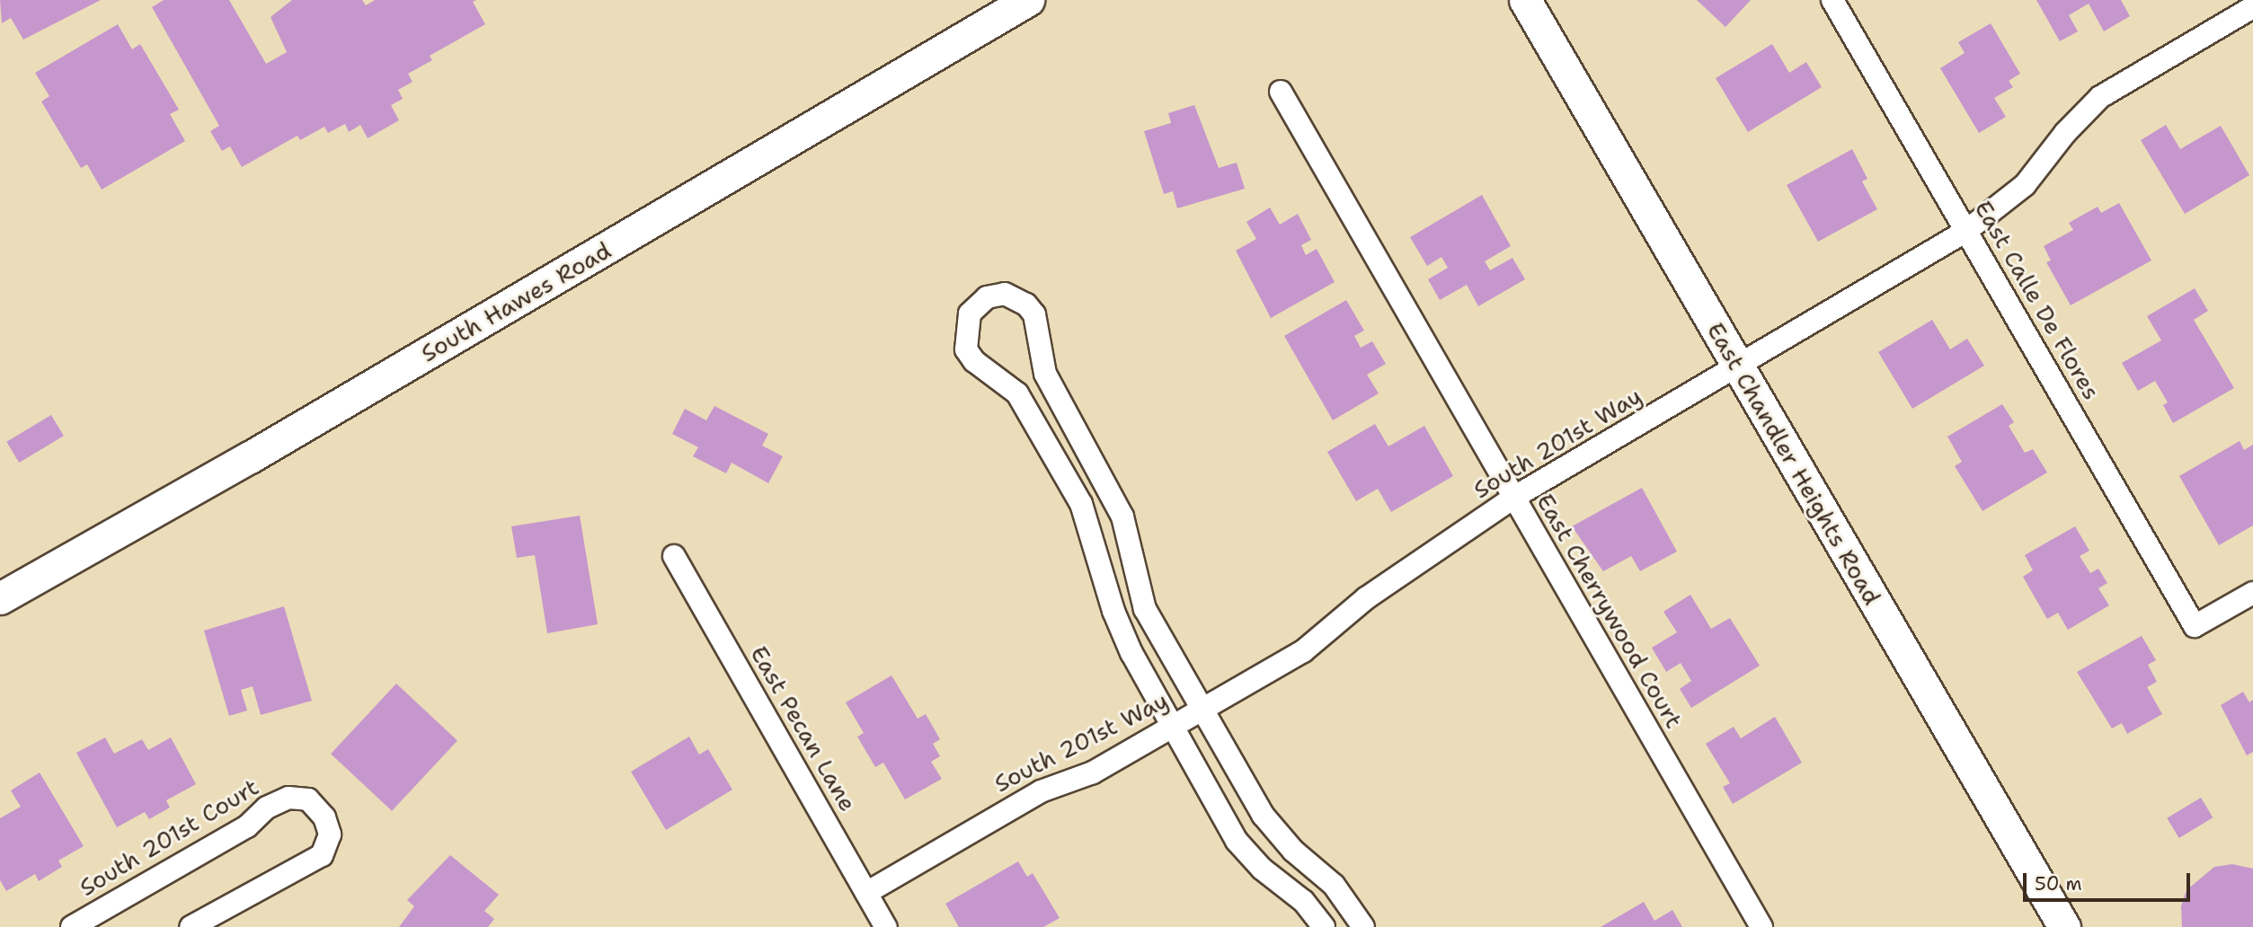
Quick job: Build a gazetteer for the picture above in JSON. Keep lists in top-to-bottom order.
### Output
{
  "streets": {
    "main road": ["South Hawes Road", "East Chandler Heights Road"],
    "street": [
      "East Calle De Flores",
      "South 201st Way",
      "East Cherrywood Court",
      "East Pecan Lane",
      "South 201st Court"
    ]
  },
  "crossings": [
    ["East Calle De Flores", "South 201st Way"],
    ["South 201st Way", "East Chandler Heights Road"],
    ["South 201st Way", "East Cherrywood Court"],
    ["South 201st Way", "East Pecan Lane"]
  ],
  "scale_bar": "50 m"
}
